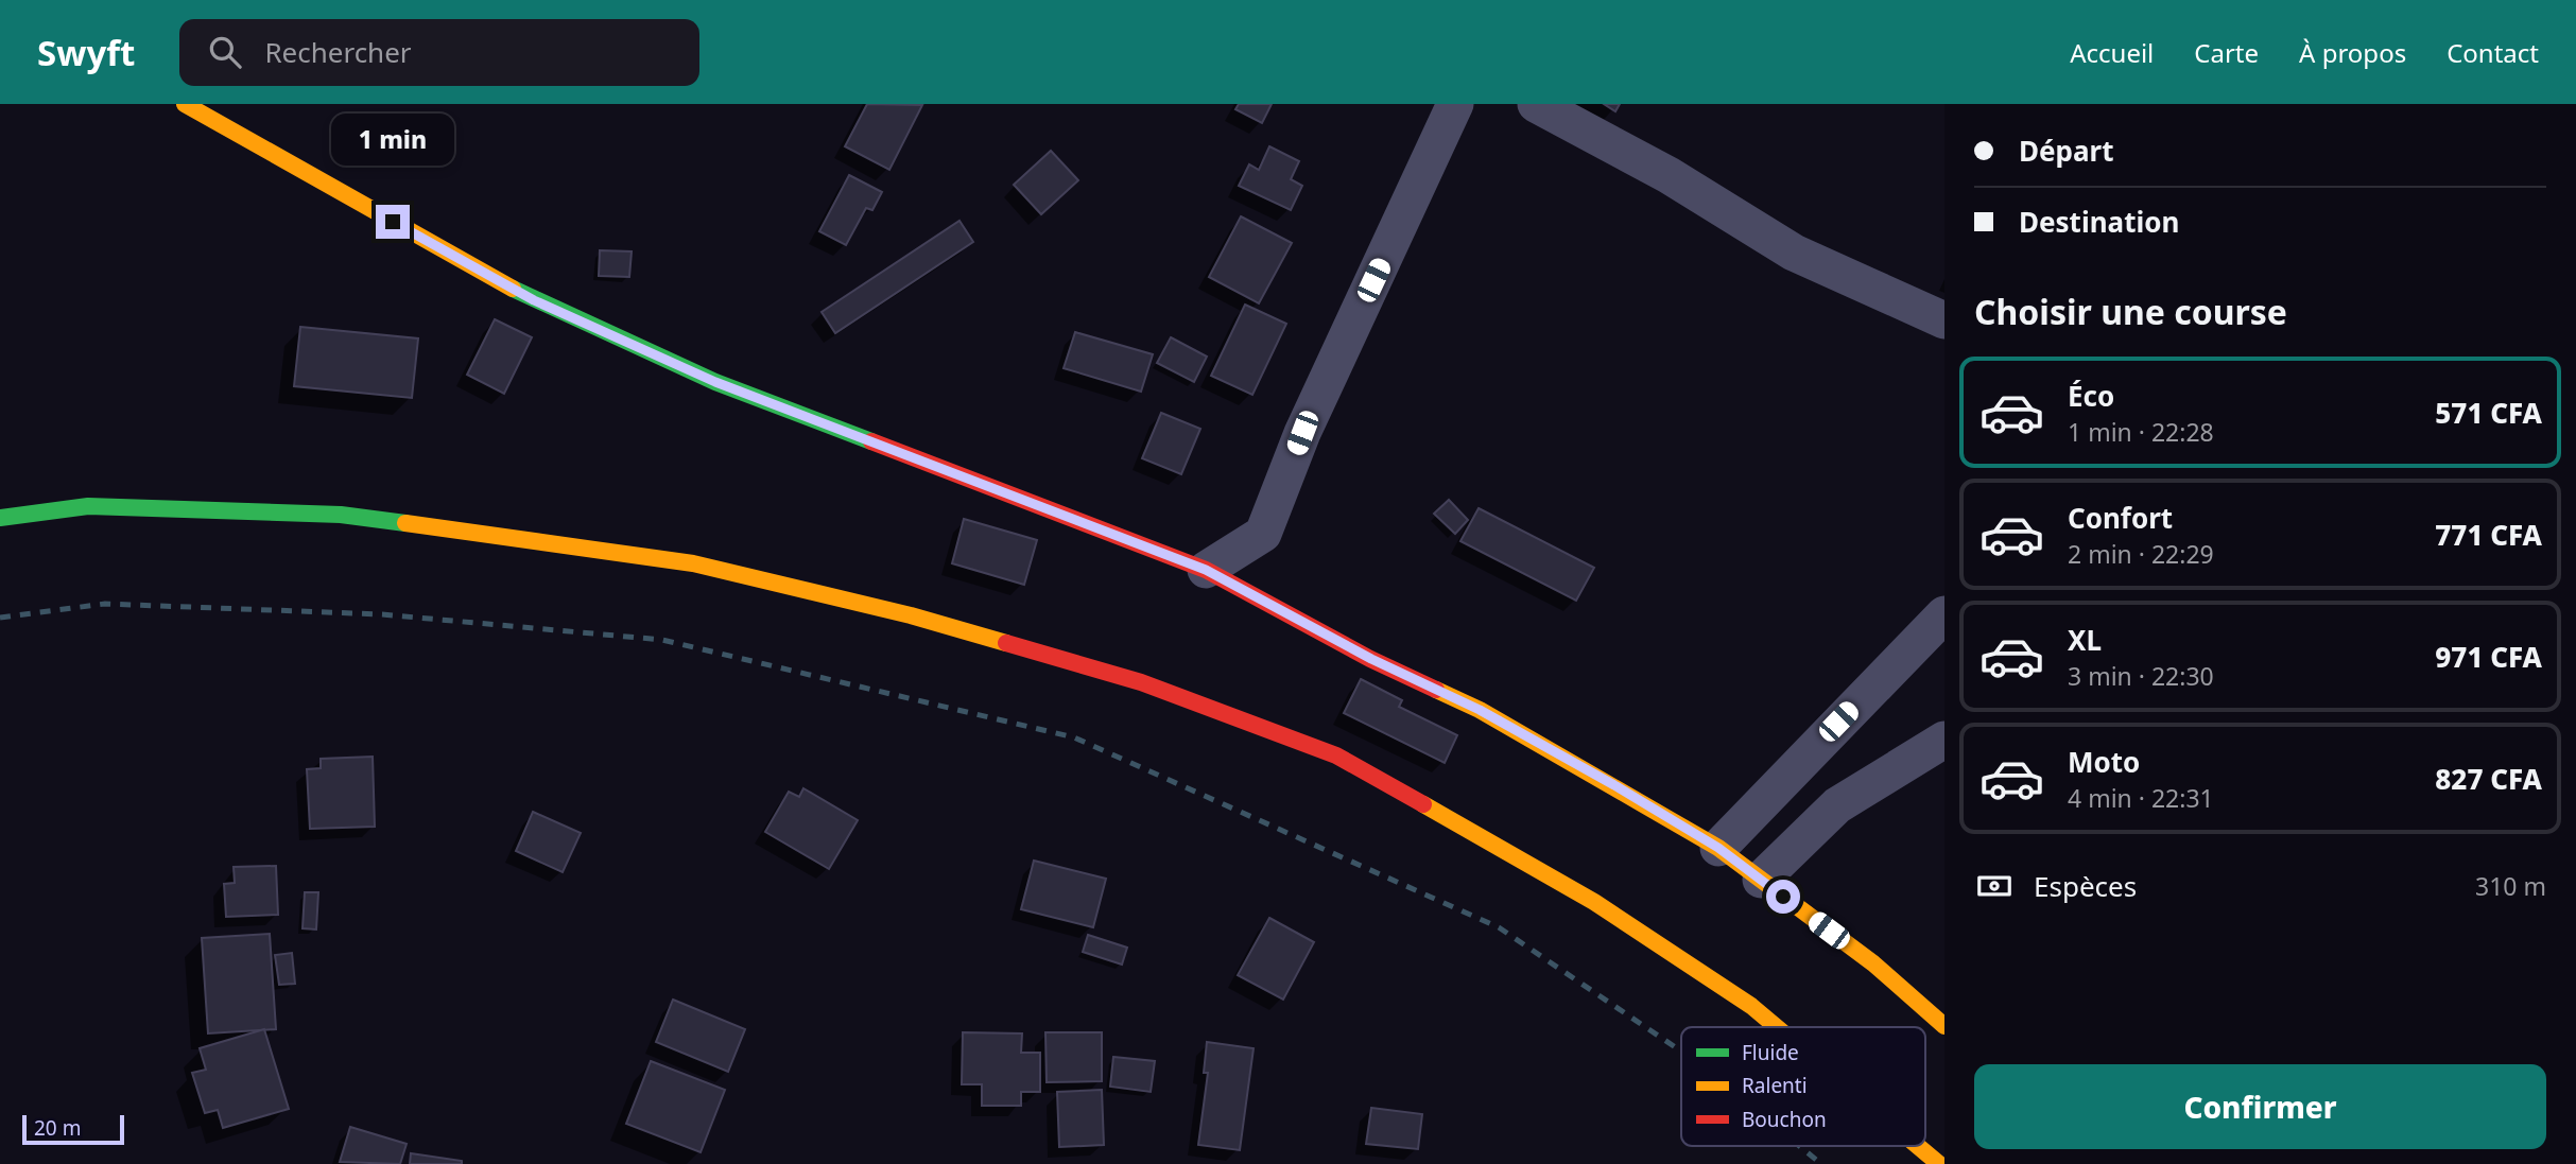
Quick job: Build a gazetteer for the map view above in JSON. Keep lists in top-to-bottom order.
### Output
{
  "legend": ["Fluide", "Ralenti", "Bouchon"],
  "scale_bar": "20 m",
  "page": {
    "header": "Swyft",
    "search": "Rechercher",
    "nav": [
      "Accueil",
      "Carte",
      "À propos",
      "Contact"
    ],
    "banner": ["Départ", "Destination"],
    "bubble": "1 min",
    "heading": "Choisir une course",
    "list": [
      {
        "name": "Éco",
        "note": "1 min · 22:28",
        "value": "571 CFA"
      },
      {
        "name": "Confort",
        "note": "2 min · 22:29",
        "value": "771 CFA"
      },
      {
        "name": "XL",
        "note": "3 min · 22:30",
        "value": "971 CFA"
      },
      {
        "name": "Moto",
        "note": "4 min · 22:31",
        "value": "827 CFA"
      }
    ],
    "pay": ["Espèces", "310 m"],
    "buttons": "Confirmer",
    "scale": "20 m"
  }
}
